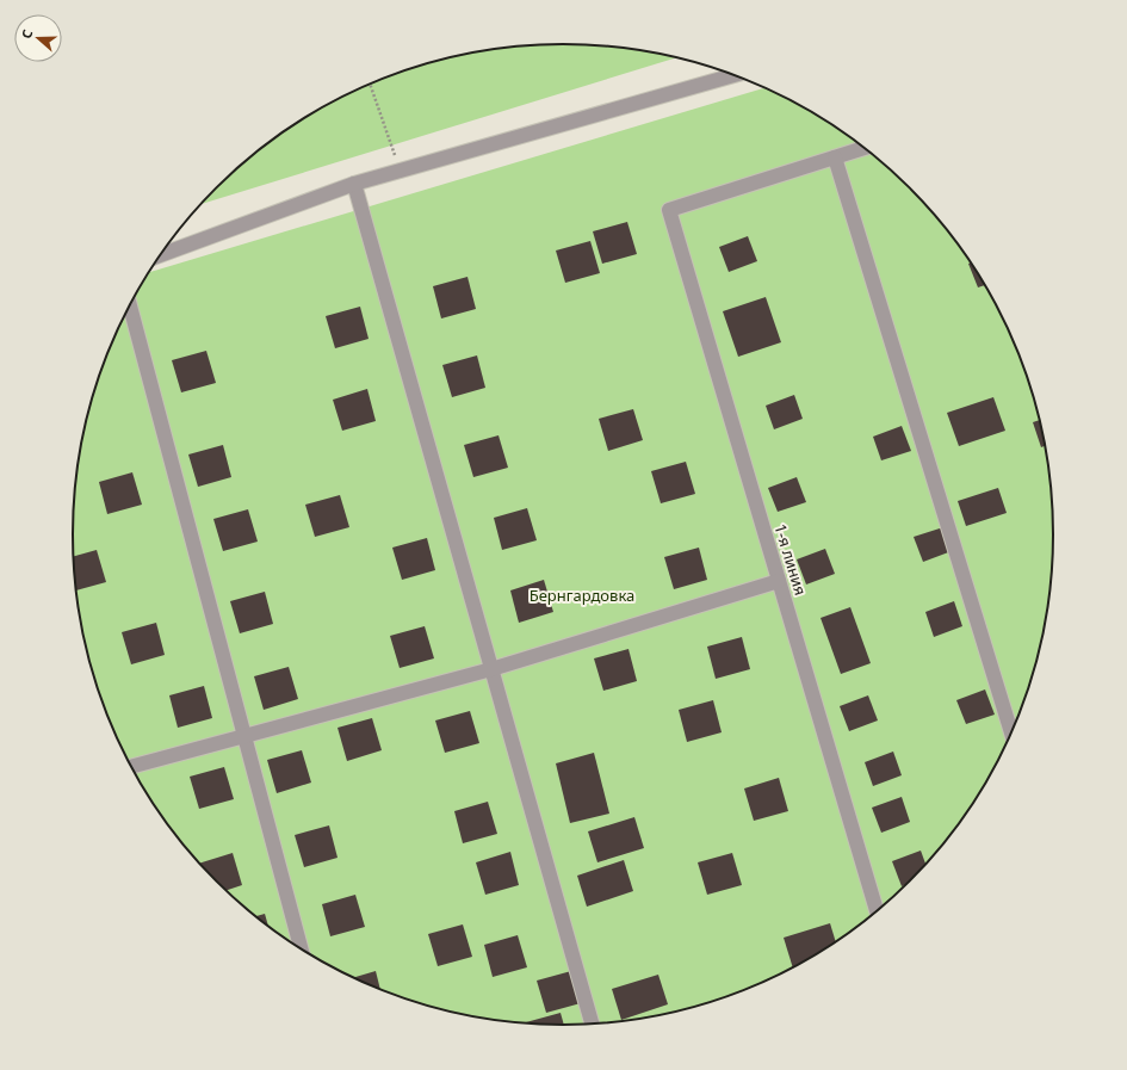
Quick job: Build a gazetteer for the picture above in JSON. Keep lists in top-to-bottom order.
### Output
{
  "streets": {
    "street": ["1-я линия"]
  },
  "parks": ["Бернгардовка"],
  "north": "left"
}
